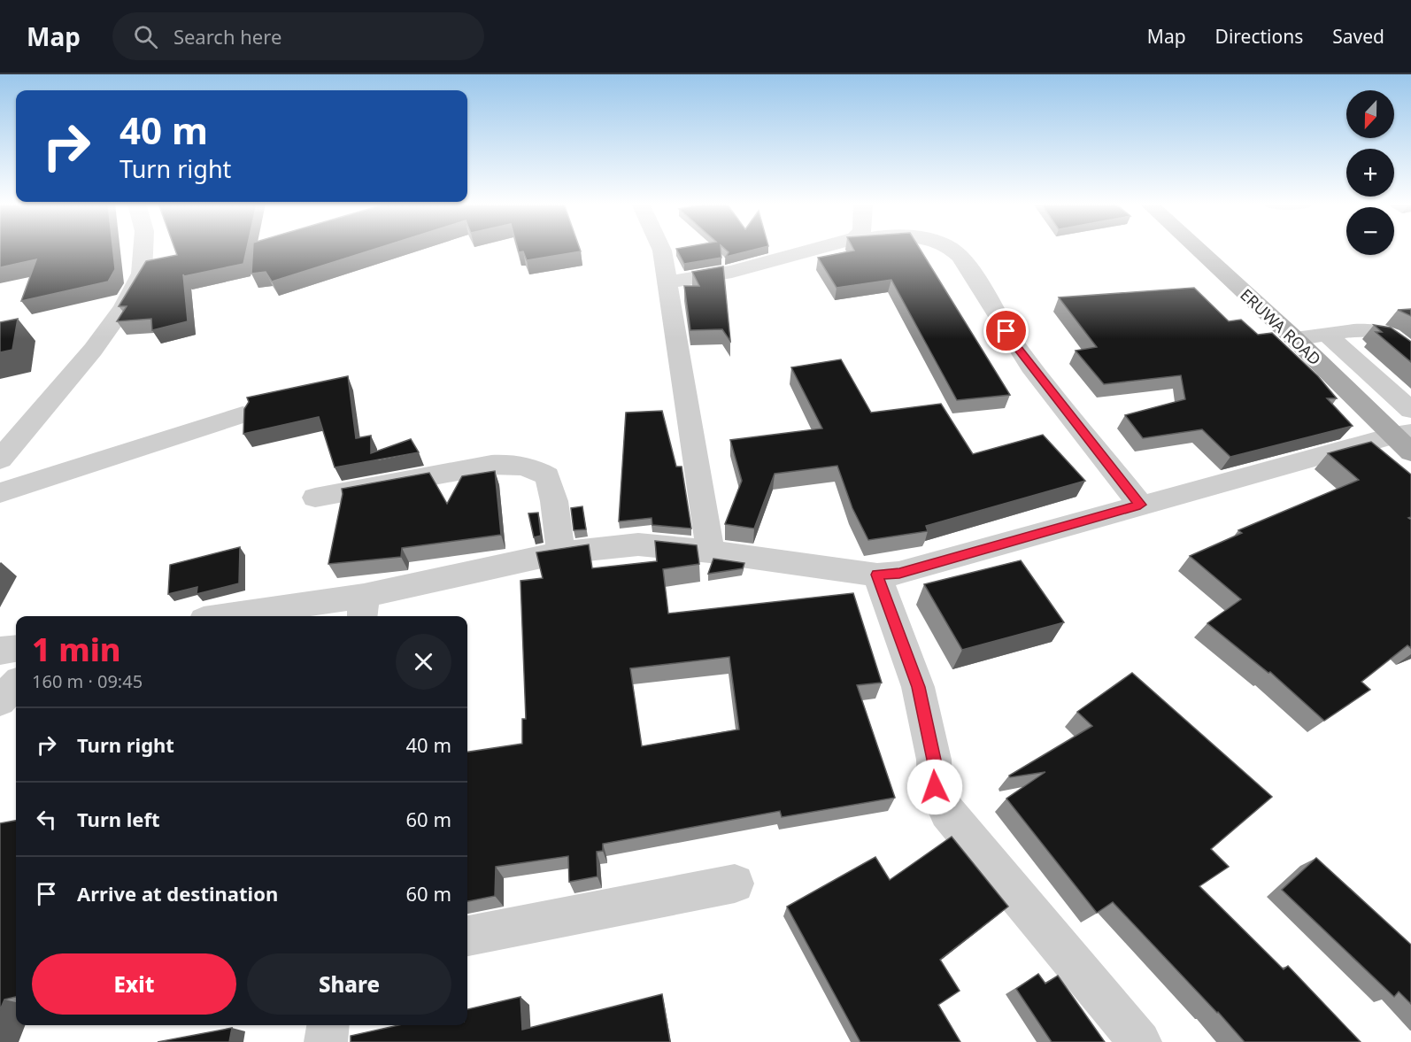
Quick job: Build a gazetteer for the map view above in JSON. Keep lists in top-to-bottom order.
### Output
{
  "streets": {
    "main road": ["ERUWA ROAD"]
  },
  "north": "bottom",
  "page": {
    "header": "Map",
    "search": "Search here",
    "nav": ["Map", "Directions", "Saved"],
    "map_buttons": ["+", "−"],
    "turn": ["40 m", "Turn right"],
    "heading": ["1 min", "160 m · 09:45"],
    "list": [
      {
        "name": "Turn right",
        "value": "40 m"
      },
      {
        "name": "Turn left",
        "value": "60 m"
      },
      {
        "name": "Arrive at destination",
        "value": "60 m"
      }
    ],
    "buttons": ["Exit", "Share"]
  }
}
